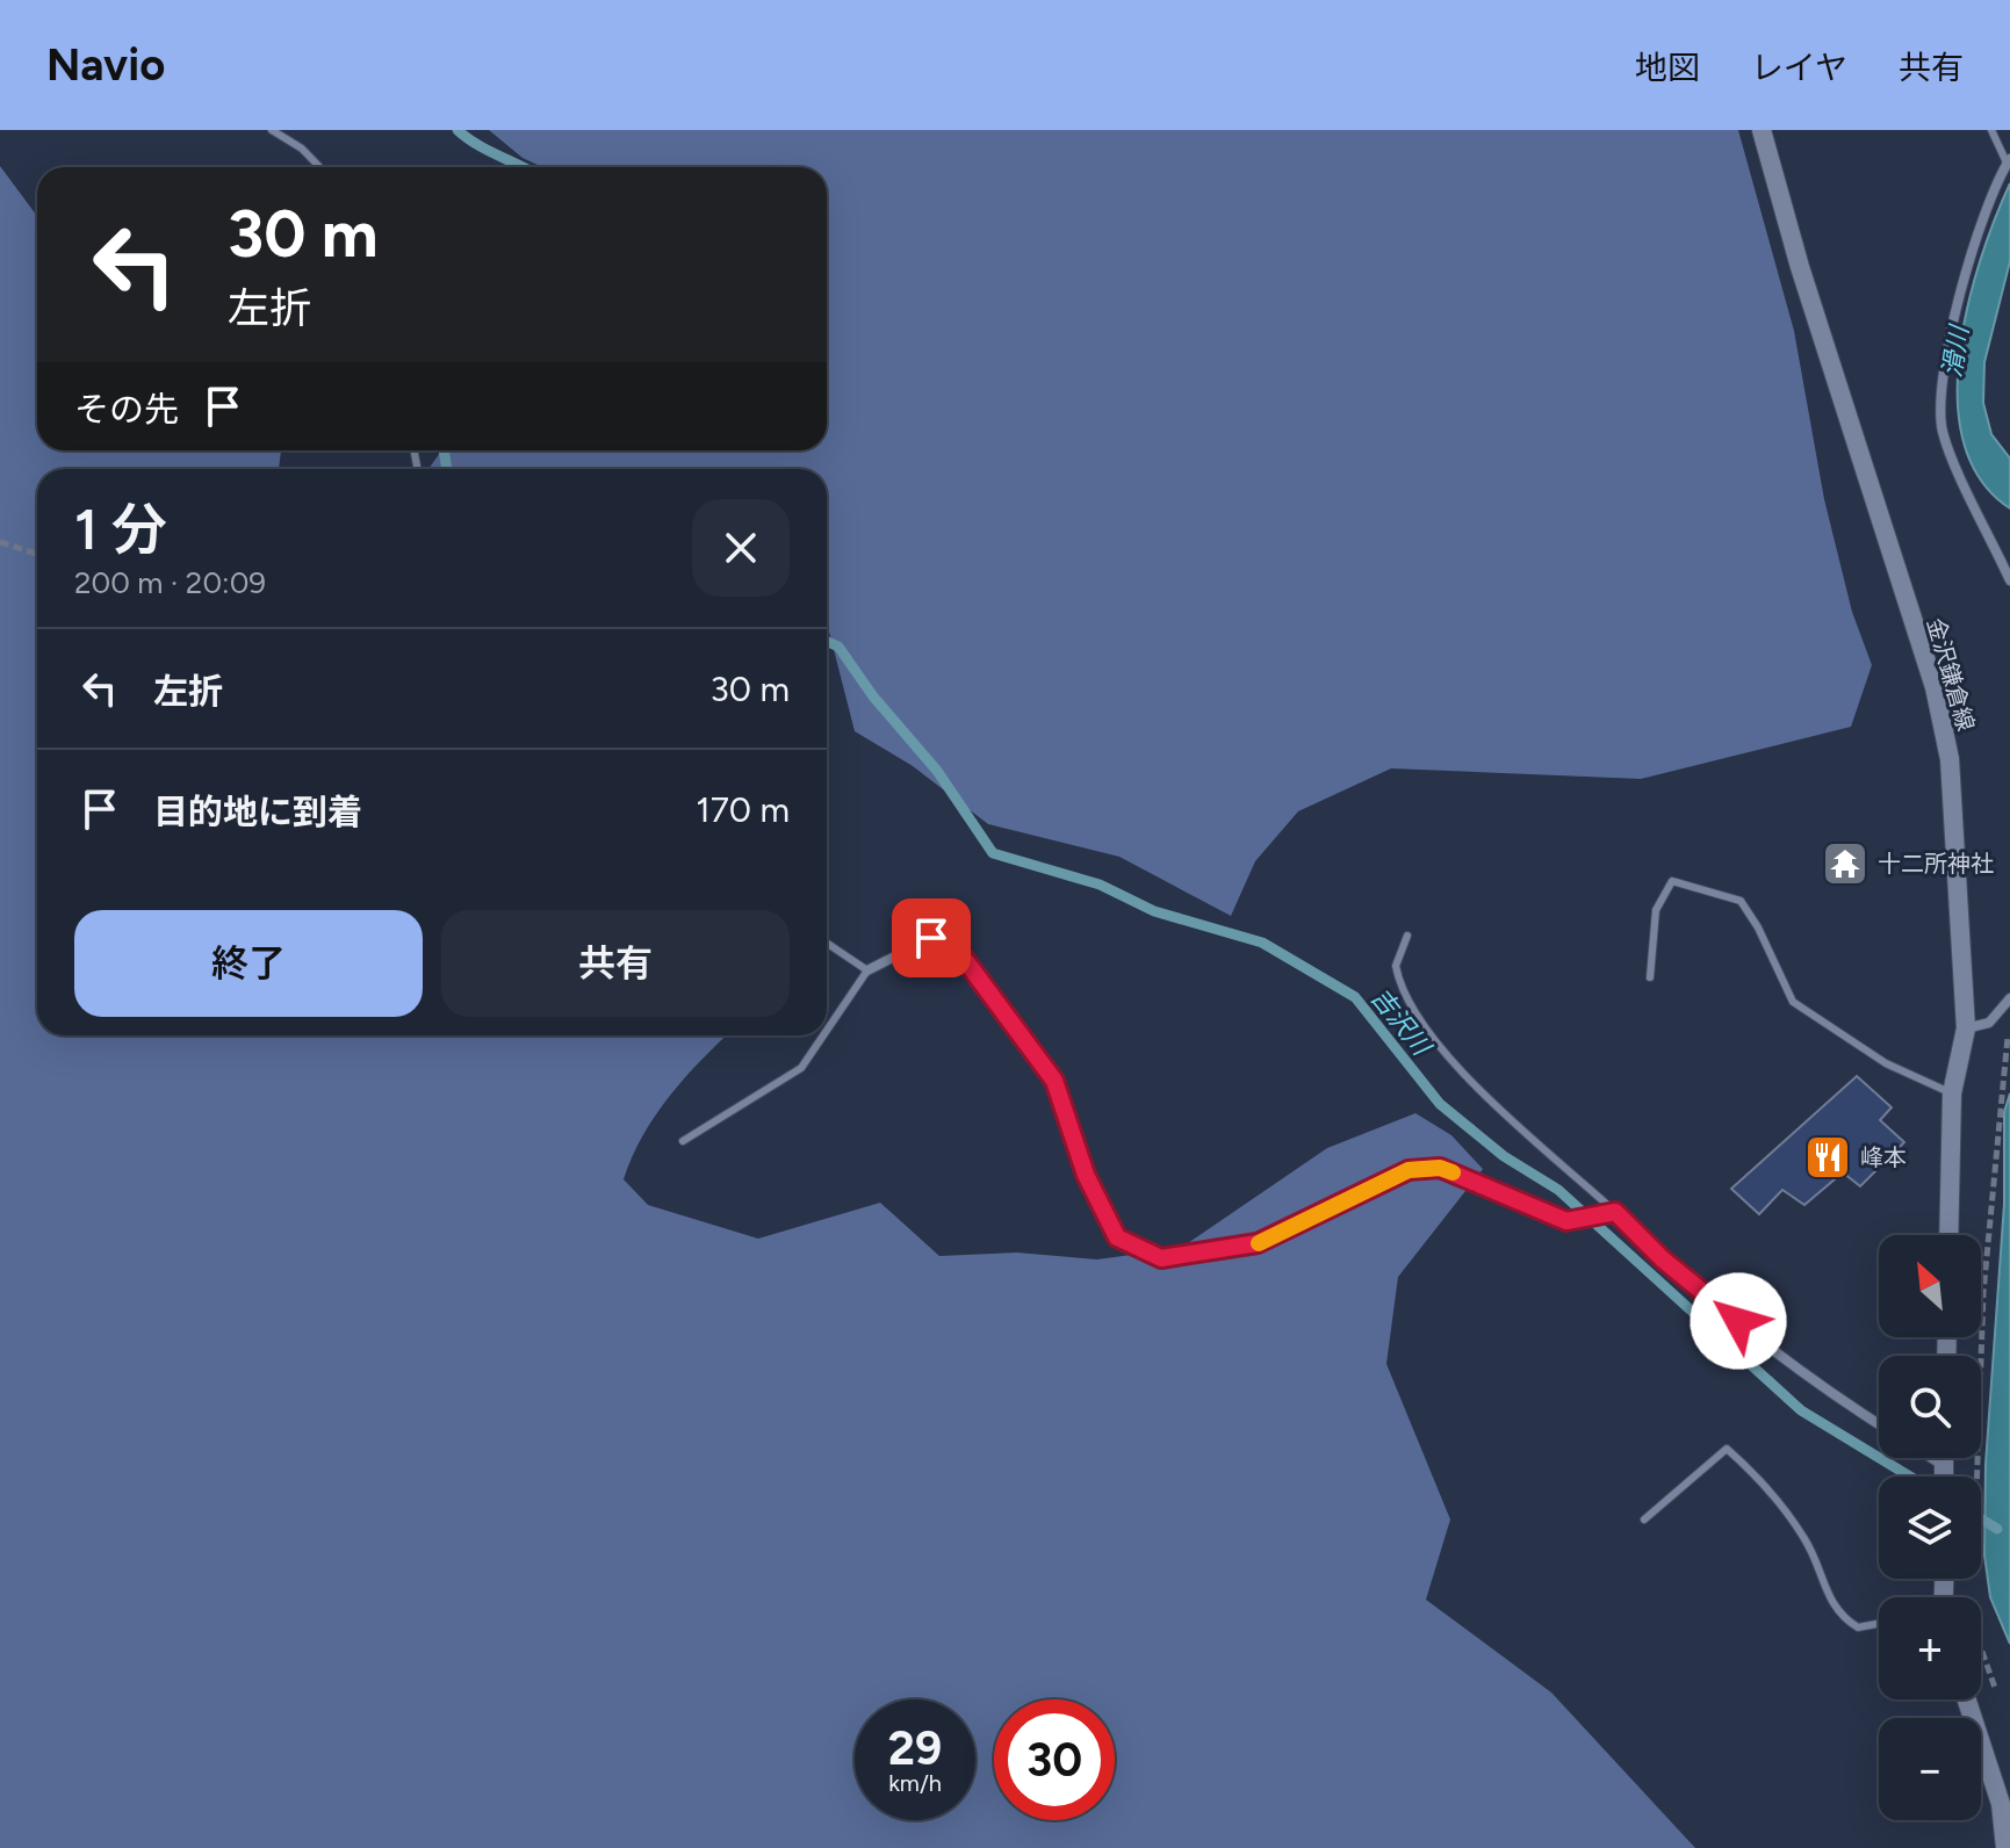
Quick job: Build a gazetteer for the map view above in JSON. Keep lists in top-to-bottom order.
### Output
{
  "streets": {
    "main road": ["金沢鎌倉線"]
  },
  "water": ["滑川", "吉沢川"],
  "places": {
    "temple": ["十二所神社"],
    "restaurant": ["峰本"]
  },
  "north": "top left",
  "page": {
    "header": "Navio",
    "nav": ["地図", "レイヤ", "共有"],
    "turn": ["30 m", "左折"],
    "then": "その先",
    "heading": ["1 分", "200 m · 20:09"],
    "list": [
      {
        "name": "左折",
        "value": "30 m"
      },
      {
        "name": "目的地に到着",
        "value": "170 m"
      }
    ],
    "buttons": ["終了", "共有"],
    "map_buttons": ["+", "−"],
    "speed": "29 km/h",
    "limit": "30"
  }
}
